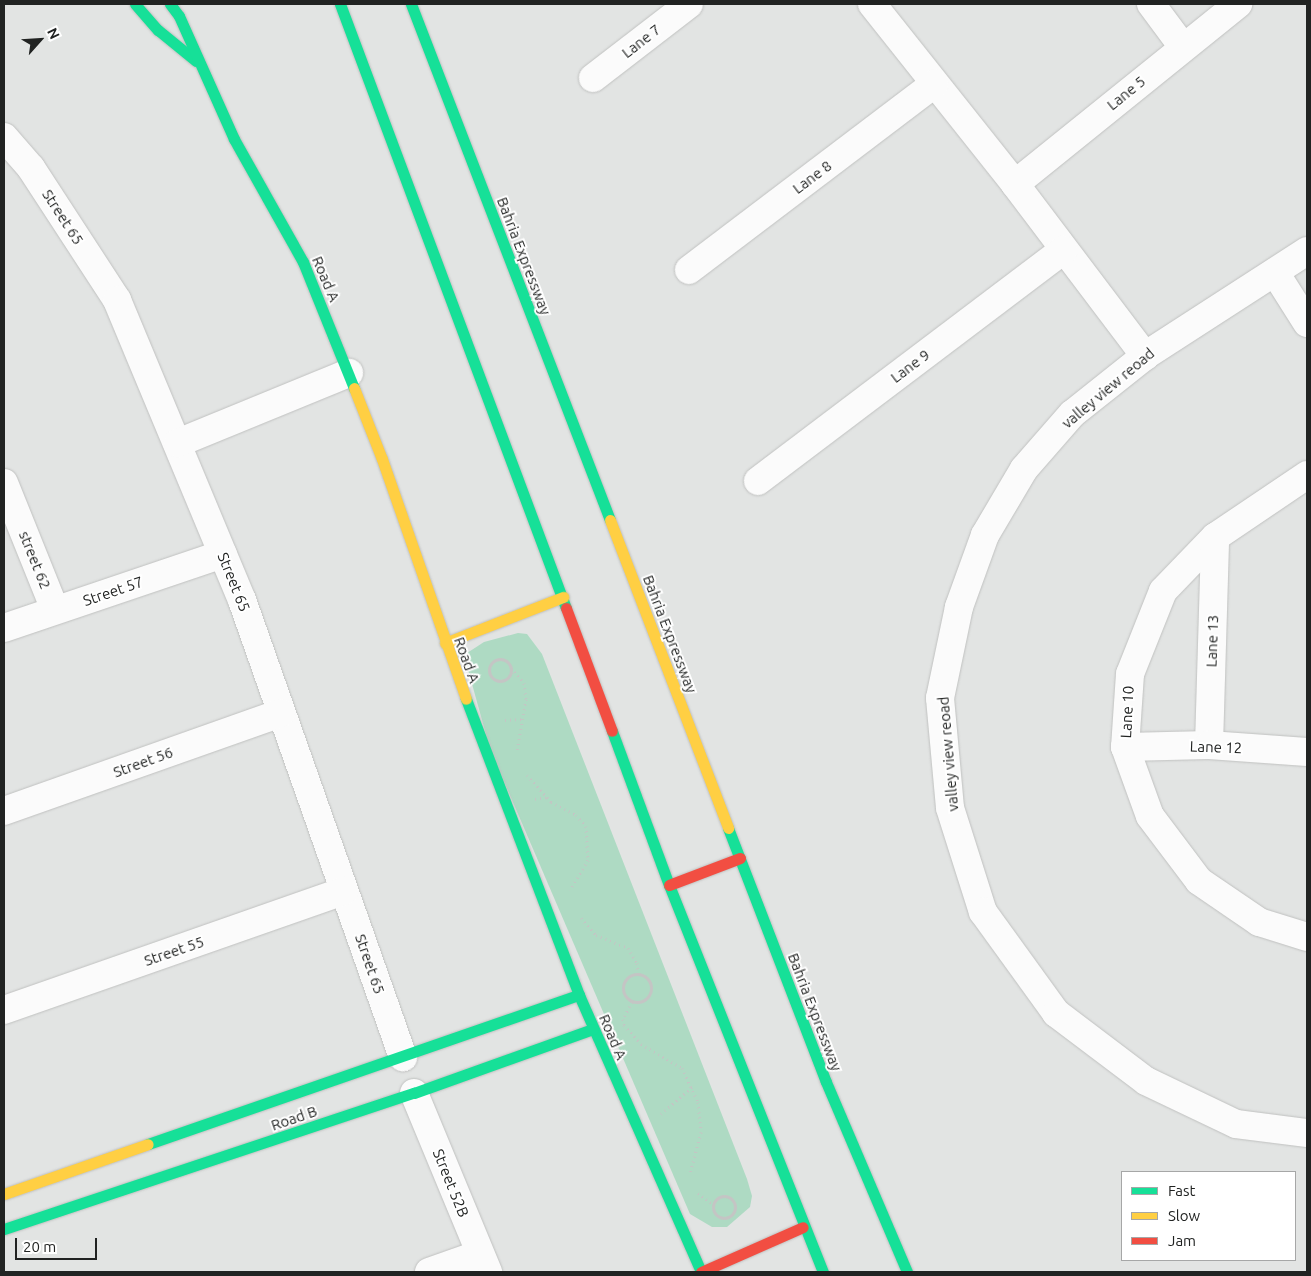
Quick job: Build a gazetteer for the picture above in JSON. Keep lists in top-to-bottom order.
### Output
{
  "streets": {
    "main road": ["Bahria Expressway", "Road A", "Road B"],
    "street": [
      "Lane 7",
      "Lane 5",
      "Lane 8",
      "Street 65",
      "Lane 9",
      "valley view reoad",
      "street 62",
      "Street 57",
      "Lane 13",
      "Lane 10",
      "Lane 12",
      "Street 56",
      "Street 55",
      "Street 52B"
    ]
  },
  "crossings": [
    ["Street 65", "Street 57"],
    ["Street 65", "Street 56"],
    ["Street 65", "Street 55"],
    ["Street 65", "Road B"],
    ["Road A", "Road B"],
    ["street 62", "Street 57"],
    ["Lane 13", "Lane 10"],
    ["Lane 13", "Lane 12"],
    ["Lane 10", "Lane 12"],
    ["Road B", "Street 52B"]
  ],
  "legend": ["Fast", "Slow", "Jam"],
  "scale_bar": "20 m",
  "north": "top right"
}
